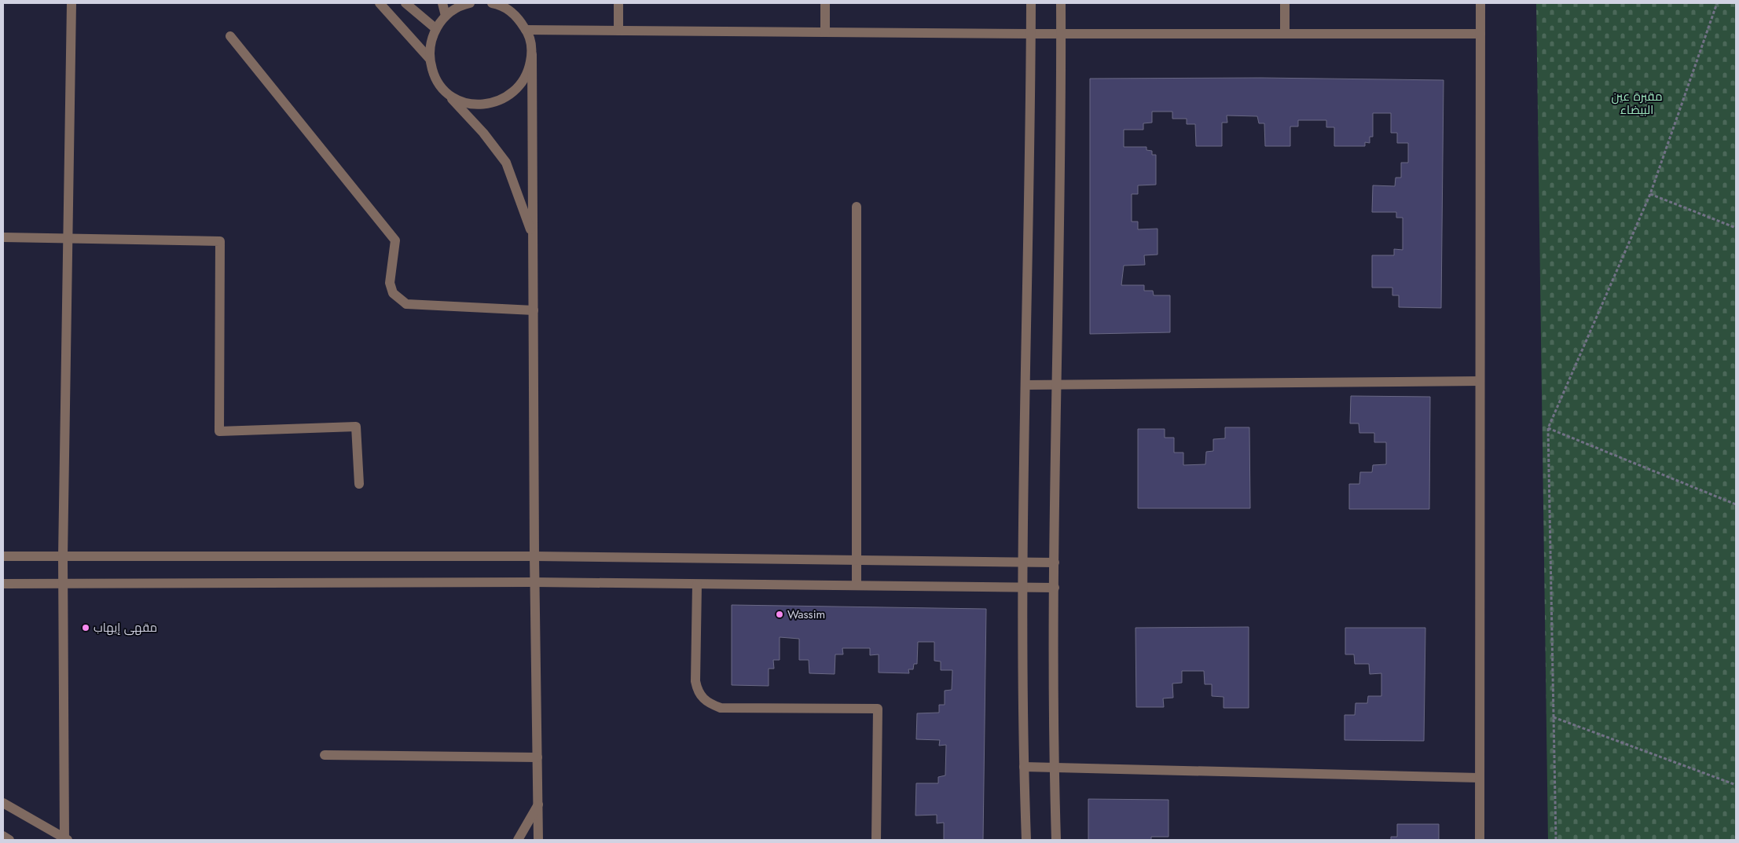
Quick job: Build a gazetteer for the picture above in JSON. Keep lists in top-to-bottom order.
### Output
{
  "parks": ["مقبرة عين البيضاء"],
  "places": ["Wassim", "مقهى إيهاب"]
}
